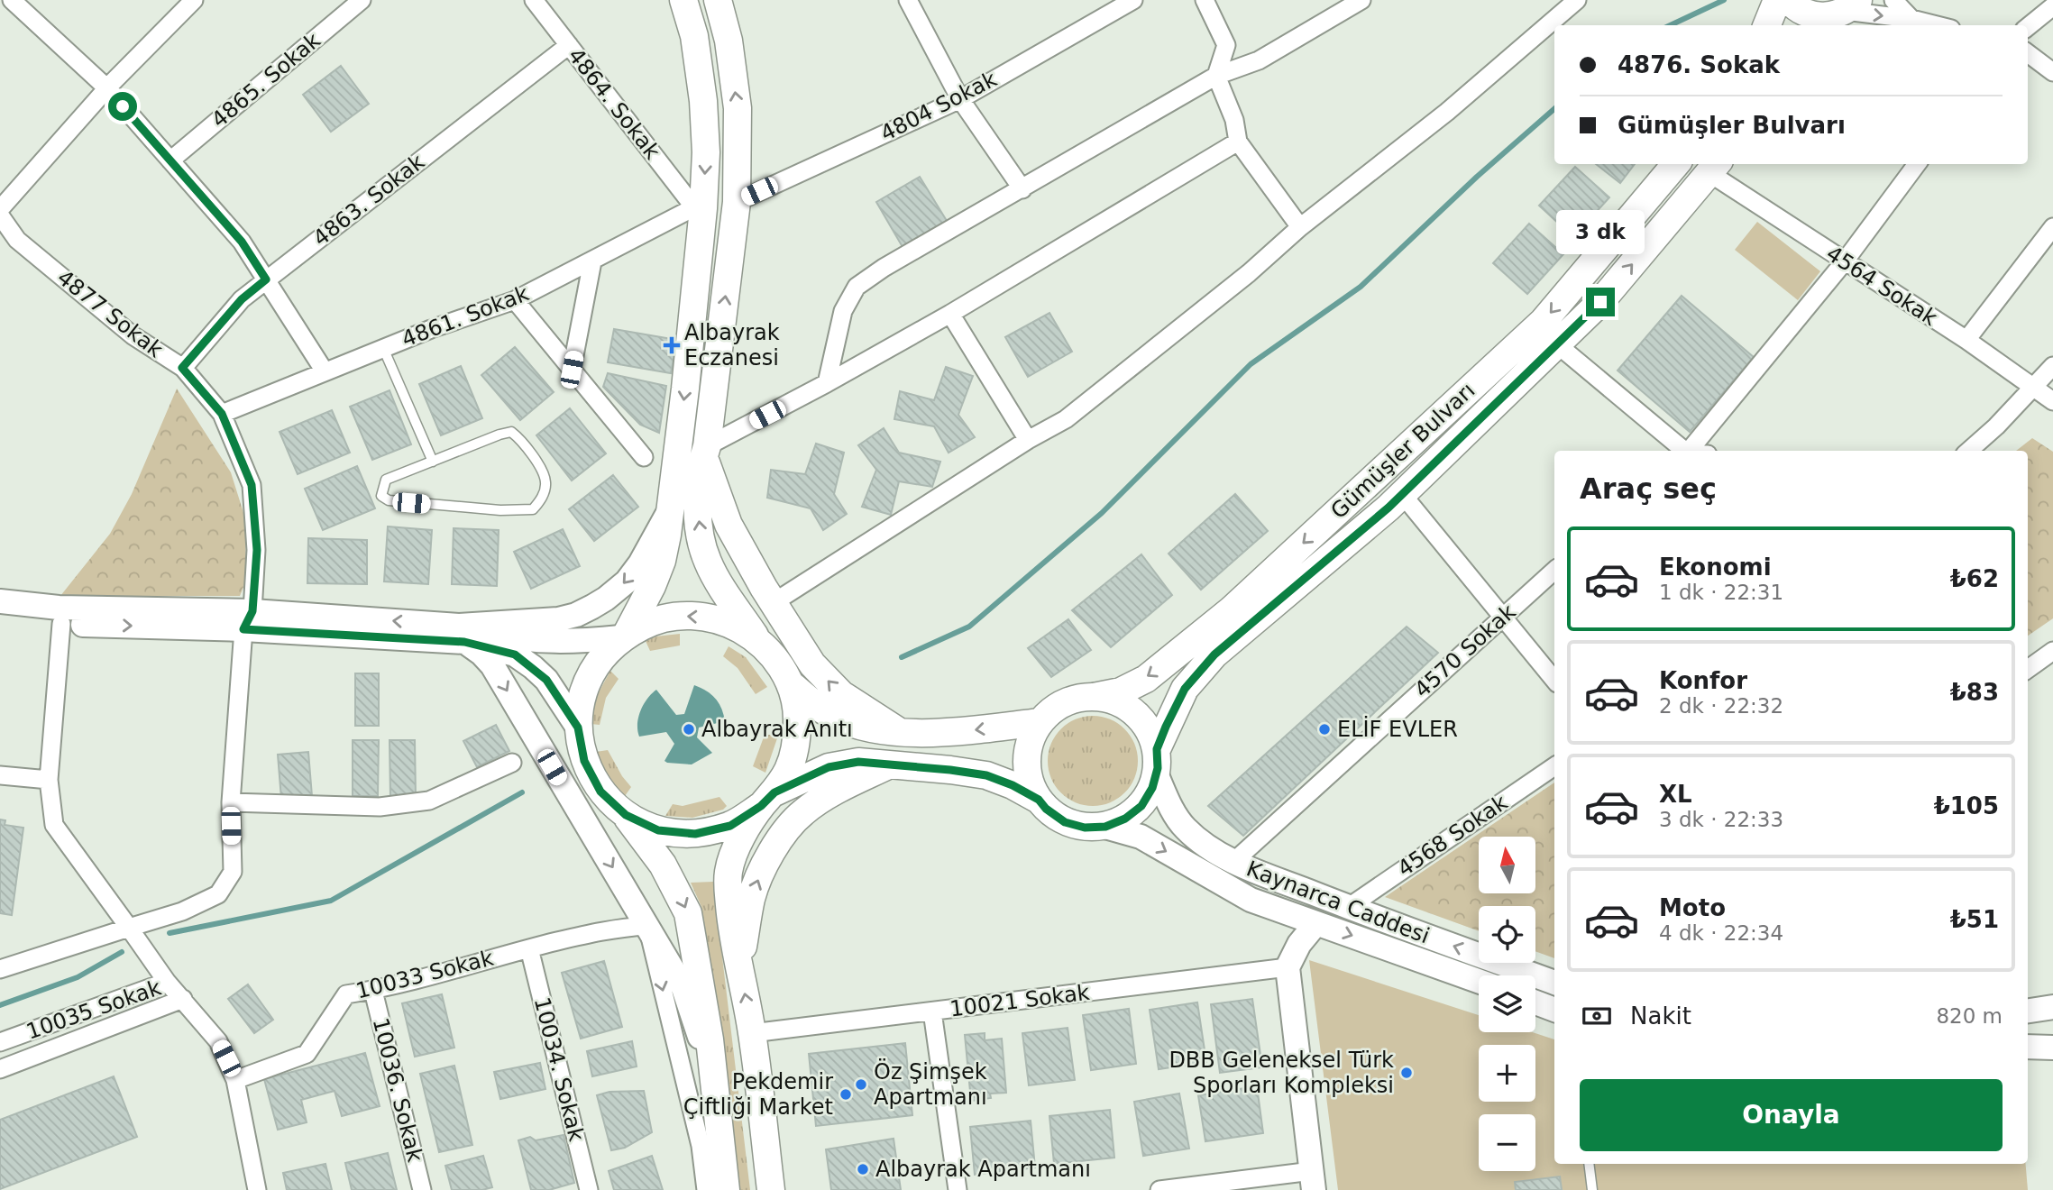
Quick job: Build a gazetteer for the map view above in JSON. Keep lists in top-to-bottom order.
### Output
{
  "streets": {
    "main road": ["Gümüşler Bulvarı", "Kaynarca Caddesi"],
    "street": [
      "4865. Sokak",
      "4864. Sokak",
      "4804 Sokak",
      "4863. Sokak",
      "4564 Sokak",
      "4877 Sokak",
      "4861. Sokak",
      "4570 Sokak",
      "4568 Sokak",
      "10033 Sokak",
      "10021 Sokak",
      "10035 Sokak",
      "10034. Sokak",
      "10036. Sokak"
    ]
  },
  "crossings": [
    ["4864. Sokak", "4863. Sokak"],
    ["4864. Sokak", "4861. Sokak"],
    ["4863. Sokak", "4877 Sokak"],
    ["4564 Sokak", "Gümüşler Bulvarı"],
    ["4877 Sokak", "4861. Sokak"],
    ["Gümüşler Bulvarı", "Kaynarca Caddesi"],
    ["4570 Sokak", "Kaynarca Caddesi"],
    ["4568 Sokak", "Kaynarca Caddesi"],
    ["10033 Sokak", "10035 Sokak"],
    ["10033 Sokak", "10034. Sokak"],
    ["10033 Sokak", "10036. Sokak"]
  ],
  "places": {
    "health": ["Albayrak Eczanesi"],
    "other": [
      "Albayrak Anıtı",
      "ELİF EVLER",
      "DBB Geleneksel Türk Sporları Kompleksi",
      "Öz Şimşek Apartmanı",
      "Pekdemir Çiftliği Market",
      "Albayrak Apartmanı"
    ]
  },
  "north": "top",
  "page": {
    "banner": ["4876. Sokak", "Gümüşler Bulvarı"],
    "bubble": "3 dk",
    "heading": "Araç seç",
    "list": [
      {
        "name": "Ekonomi",
        "note": "1 dk · 22:31",
        "value": "₺62"
      },
      {
        "name": "Konfor",
        "note": "2 dk · 22:32",
        "value": "₺83"
      },
      {
        "name": "XL",
        "note": "3 dk · 22:33",
        "value": "₺105"
      },
      {
        "name": "Moto",
        "note": "4 dk · 22:34",
        "value": "₺51"
      }
    ],
    "map_buttons": ["+", "−"],
    "pay": ["Nakit", "820 m"],
    "buttons": "Onayla"
  }
}
